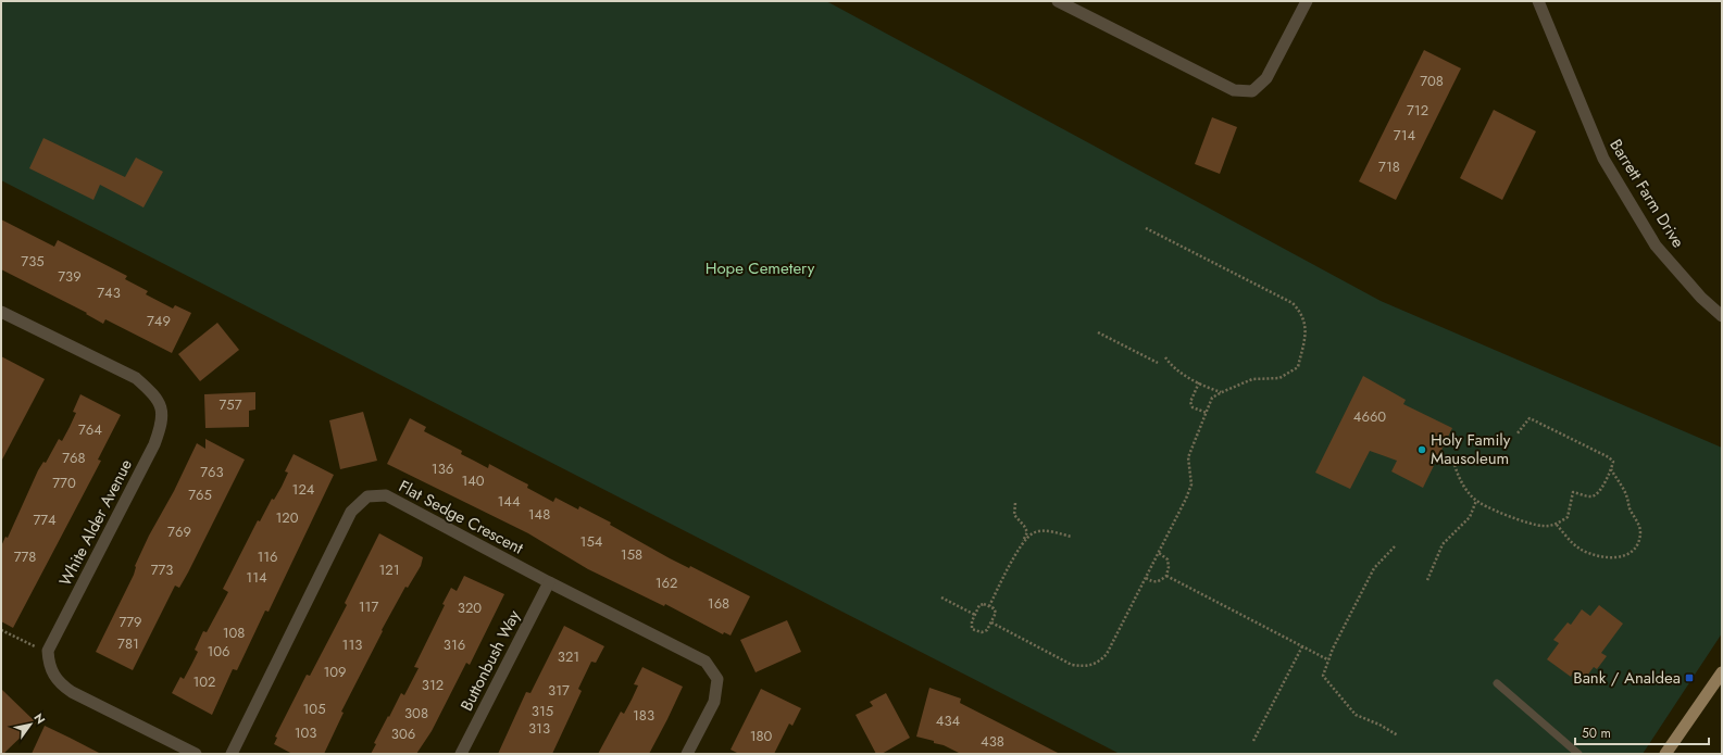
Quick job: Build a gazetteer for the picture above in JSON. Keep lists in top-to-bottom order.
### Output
{
  "streets": {
    "street": [
      "Barrett Farm Drive",
      "Flat Sedge Crescent",
      "White Alder Avenue",
      "Buttonbush Way"
    ]
  },
  "crossings": [
    ["Flat Sedge Crescent", "Buttonbush Way"]
  ],
  "parks": ["Hope Cemetery"],
  "places": {
    "other": ["Holy Family Mausoleum"],
    "transit": ["Bank / Analdea"]
  },
  "house_numbers": [
    "708",
    "712",
    "714",
    "718",
    "735",
    "739",
    "743",
    "749",
    "757",
    "4660",
    "764",
    "768",
    "136",
    "763",
    "140",
    "770",
    "124",
    "765",
    "144",
    "148",
    "120",
    "774",
    "769",
    "154",
    "158",
    "778",
    "116",
    "773",
    "121",
    "114",
    "162",
    "168",
    "117",
    "320",
    "779",
    "108",
    "781",
    "113",
    "316",
    "106",
    "321",
    "109",
    "102",
    "312",
    "317",
    "105",
    "315",
    "308",
    "183",
    "434",
    "313",
    "103",
    "306",
    "180",
    "438"
  ],
  "scale_bar": "50 m",
  "north": "top right"
}
